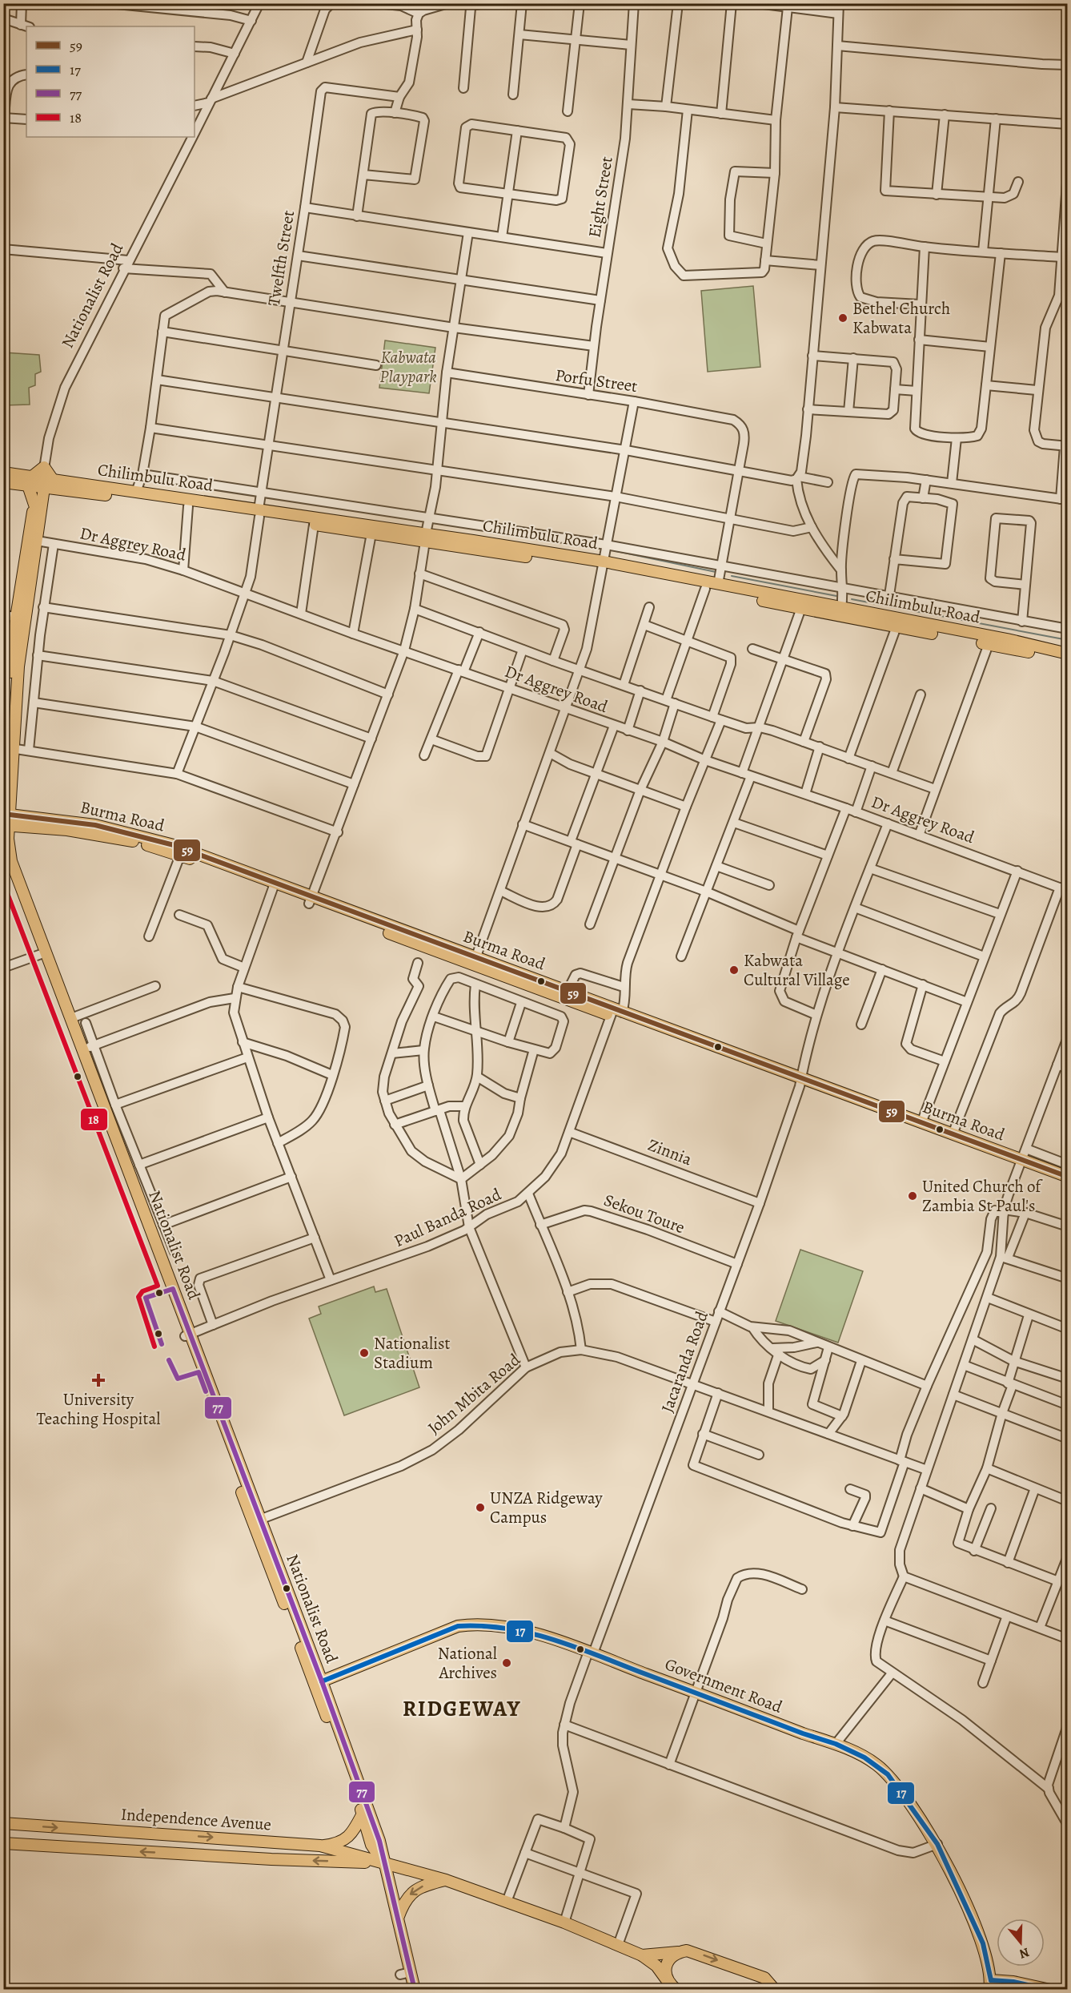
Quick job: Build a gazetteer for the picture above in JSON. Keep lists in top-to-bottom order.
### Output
{
  "streets": {
    "main road": [
      "Nationalist Road",
      "Chilimbulu Road",
      "Burma Road",
      "Government Road",
      "Independence Avenue"
    ],
    "street": [
      "Eight Street",
      "Twelfth Street",
      "Porfu Street",
      "Dr Aggrey Road",
      "Zinnia",
      "Sekou Toure",
      "Paul Banda Road",
      "Jacaranda Road",
      "John Mbita Road"
    ]
  },
  "crossings": [
    ["Eight Street", "Porfu Street"],
    ["Twelfth Street", "Chilimbulu Road"],
    ["Twelfth Street", "Dr Aggrey Road"],
    ["Nationalist Road", "Chilimbulu Road"],
    ["Nationalist Road", "Dr Aggrey Road"],
    ["Nationalist Road", "Burma Road"],
    ["Nationalist Road", "Paul Banda Road"],
    ["Nationalist Road", "John Mbita Road"],
    ["Nationalist Road", "Government Road"],
    ["Nationalist Road", "Independence Avenue"],
    ["Dr Aggrey Road", "Paul Banda Road"],
    ["Dr Aggrey Road", "Jacaranda Road"],
    ["Burma Road", "Paul Banda Road"],
    ["Burma Road", "Jacaranda Road"],
    ["Zinnia", "Paul Banda Road"],
    ["Zinnia", "Jacaranda Road"],
    ["Sekou Toure", "Jacaranda Road"],
    ["Jacaranda Road", "John Mbita Road"],
    ["Jacaranda Road", "Government Road"]
  ],
  "districts": ["RIDGEWAY"],
  "parks": ["Kabwata Playpark"],
  "places": {
    "other": [
      "Bethel Church Kabwata",
      "Kabwata Cultural Village",
      "United Church of Zambia St Paul's",
      "Nationalist Stadium",
      "UNZA Ridgeway Campus",
      "National Archives"
    ],
    "health": ["University Teaching Hospital"]
  },
  "lines": [
    "transit line 59",
    "transit line 18",
    "transit line 77",
    "transit line 17"
  ],
  "legend": [
    "59",
    "17",
    "77",
    "18"
  ],
  "north": "bottom"
}
